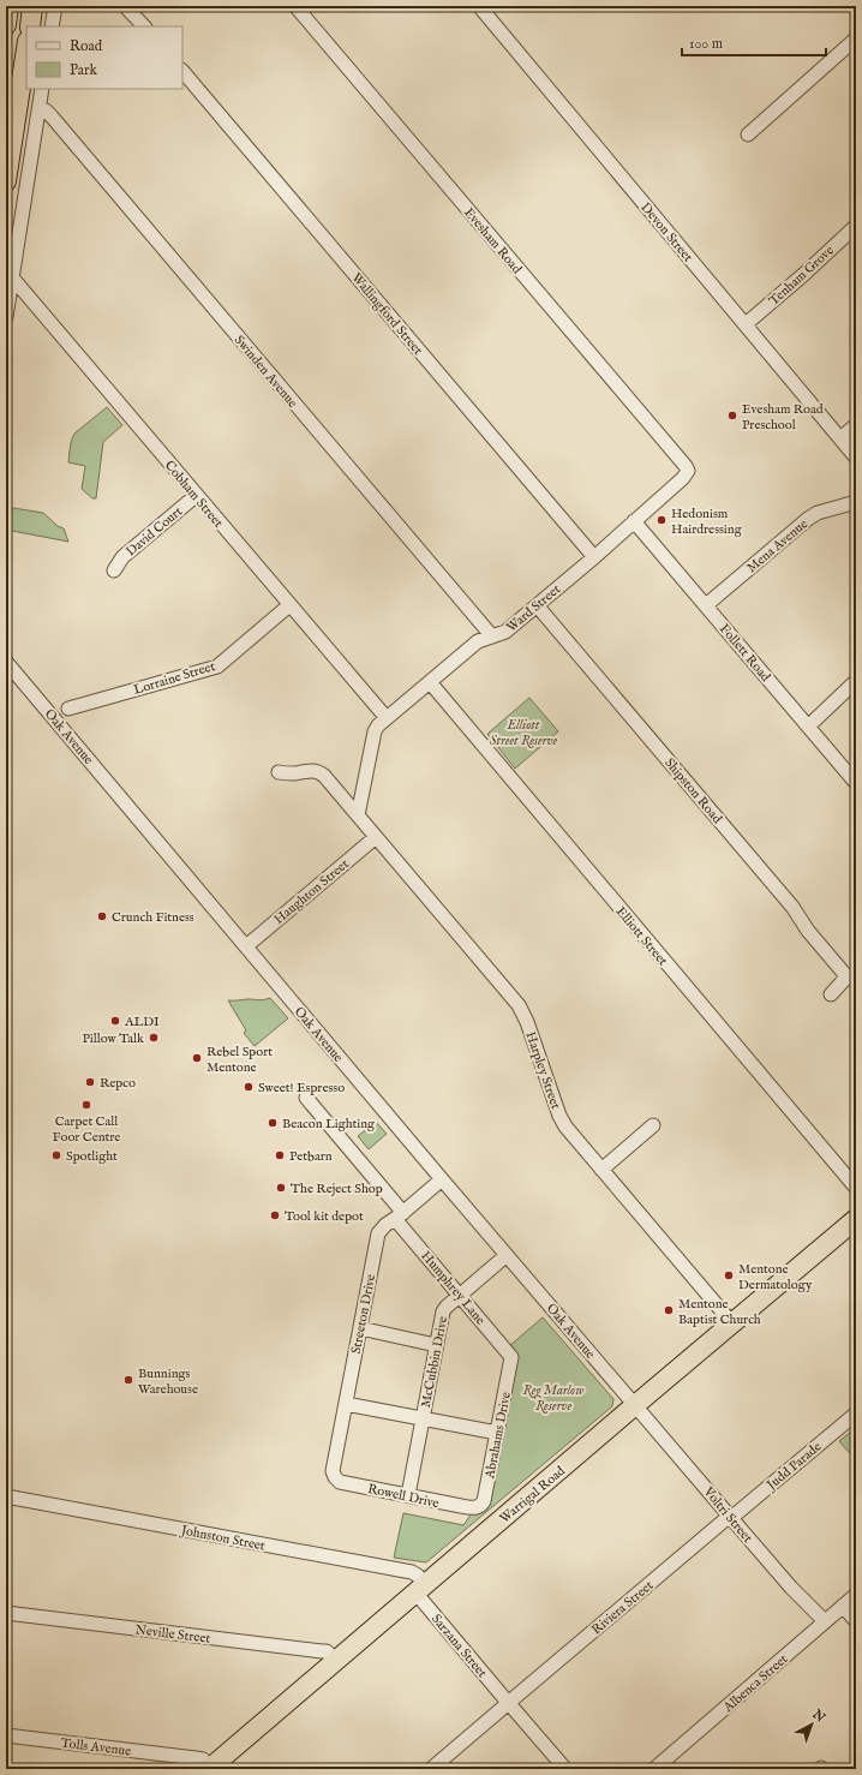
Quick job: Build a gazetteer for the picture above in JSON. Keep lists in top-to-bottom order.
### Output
{
  "streets": {
    "highway": ["Warrigal Road"],
    "street": [
      "Devon Street",
      "Evesham Road",
      "Tenham Grove",
      "Wallingford Street",
      "Swinden Avenue",
      "Cobham Street",
      "David Court",
      "Mena Avenue",
      "Ward Street",
      "Follett Road",
      "Lorraine Street",
      "Oak Avenue",
      "Shipston Road",
      "Haughton Street",
      "Elliott Street",
      "Harpley Street",
      "Humphrey Lane",
      "Streeton Drive",
      "McCubbin Drive",
      "Abrahams Drive",
      "Judd Parade",
      "Rowell Drive",
      "Voltri Street",
      "Johnston Street",
      "Riviera Street",
      "Neville Street",
      "Sarzana Street",
      "Albenca Street",
      "Tolls Avenue"
    ]
  },
  "crossings": [
    ["Devon Street", "Tenham Grove"],
    ["Evesham Road", "Ward Street"],
    ["Wallingford Street", "Ward Street"],
    ["Swinden Avenue", "Ward Street"],
    ["Cobham Street", "David Court"],
    ["Cobham Street", "Ward Street"],
    ["Cobham Street", "Lorraine Street"],
    ["Mena Avenue", "Follett Road"],
    ["Ward Street", "Follett Road"],
    ["Ward Street", "Shipston Road"],
    ["Ward Street", "Elliott Street"],
    ["Ward Street", "Harpley Street"],
    ["Oak Avenue", "Haughton Street"],
    ["Oak Avenue", "Streeton Drive"],
    ["Oak Avenue", "McCubbin Drive"],
    ["Oak Avenue", "Warrigal Road"],
    ["Oak Avenue", "Voltri Street"],
    ["Haughton Street", "Harpley Street"],
    ["Harpley Street", "Warrigal Road"],
    ["Humphrey Lane", "Streeton Drive"],
    ["Humphrey Lane", "McCubbin Drive"],
    ["Humphrey Lane", "Abrahams Drive"],
    ["Streeton Drive", "Rowell Drive"],
    ["McCubbin Drive", "Rowell Drive"],
    ["Abrahams Drive", "Rowell Drive"],
    ["Judd Parade", "Voltri Street"],
    ["Judd Parade", "Riviera Street"],
    ["Warrigal Road", "Voltri Street"],
    ["Warrigal Road", "Johnston Street"],
    ["Warrigal Road", "Neville Street"],
    ["Warrigal Road", "Sarzana Street"],
    ["Warrigal Road", "Tolls Avenue"],
    ["Voltri Street", "Riviera Street"],
    ["Voltri Street", "Albenca Street"],
    ["Riviera Street", "Sarzana Street"]
  ],
  "parks": ["Elliott Street Reserve", "Reg Marlow Reserve"],
  "places": [
    "Evesham Road Preschool",
    "Hedonism Hairdressing",
    "Crunch Fitness",
    "ALDI",
    "Pillow Talk",
    "Rebel Sport Mentone",
    "Repco",
    "Sweet! Espresso",
    "Carpet Call Foor Centre",
    "Beacon Lighting",
    "Spotlight",
    "Petbarn",
    "The Reject Shop",
    "Tool kit depot",
    "Mentone Dermatology",
    "Mentone Baptist Church",
    "Bunnings Warehouse"
  ],
  "legend": ["Road", "Park"],
  "scale_bar": "100 m",
  "north": "top right"
}
